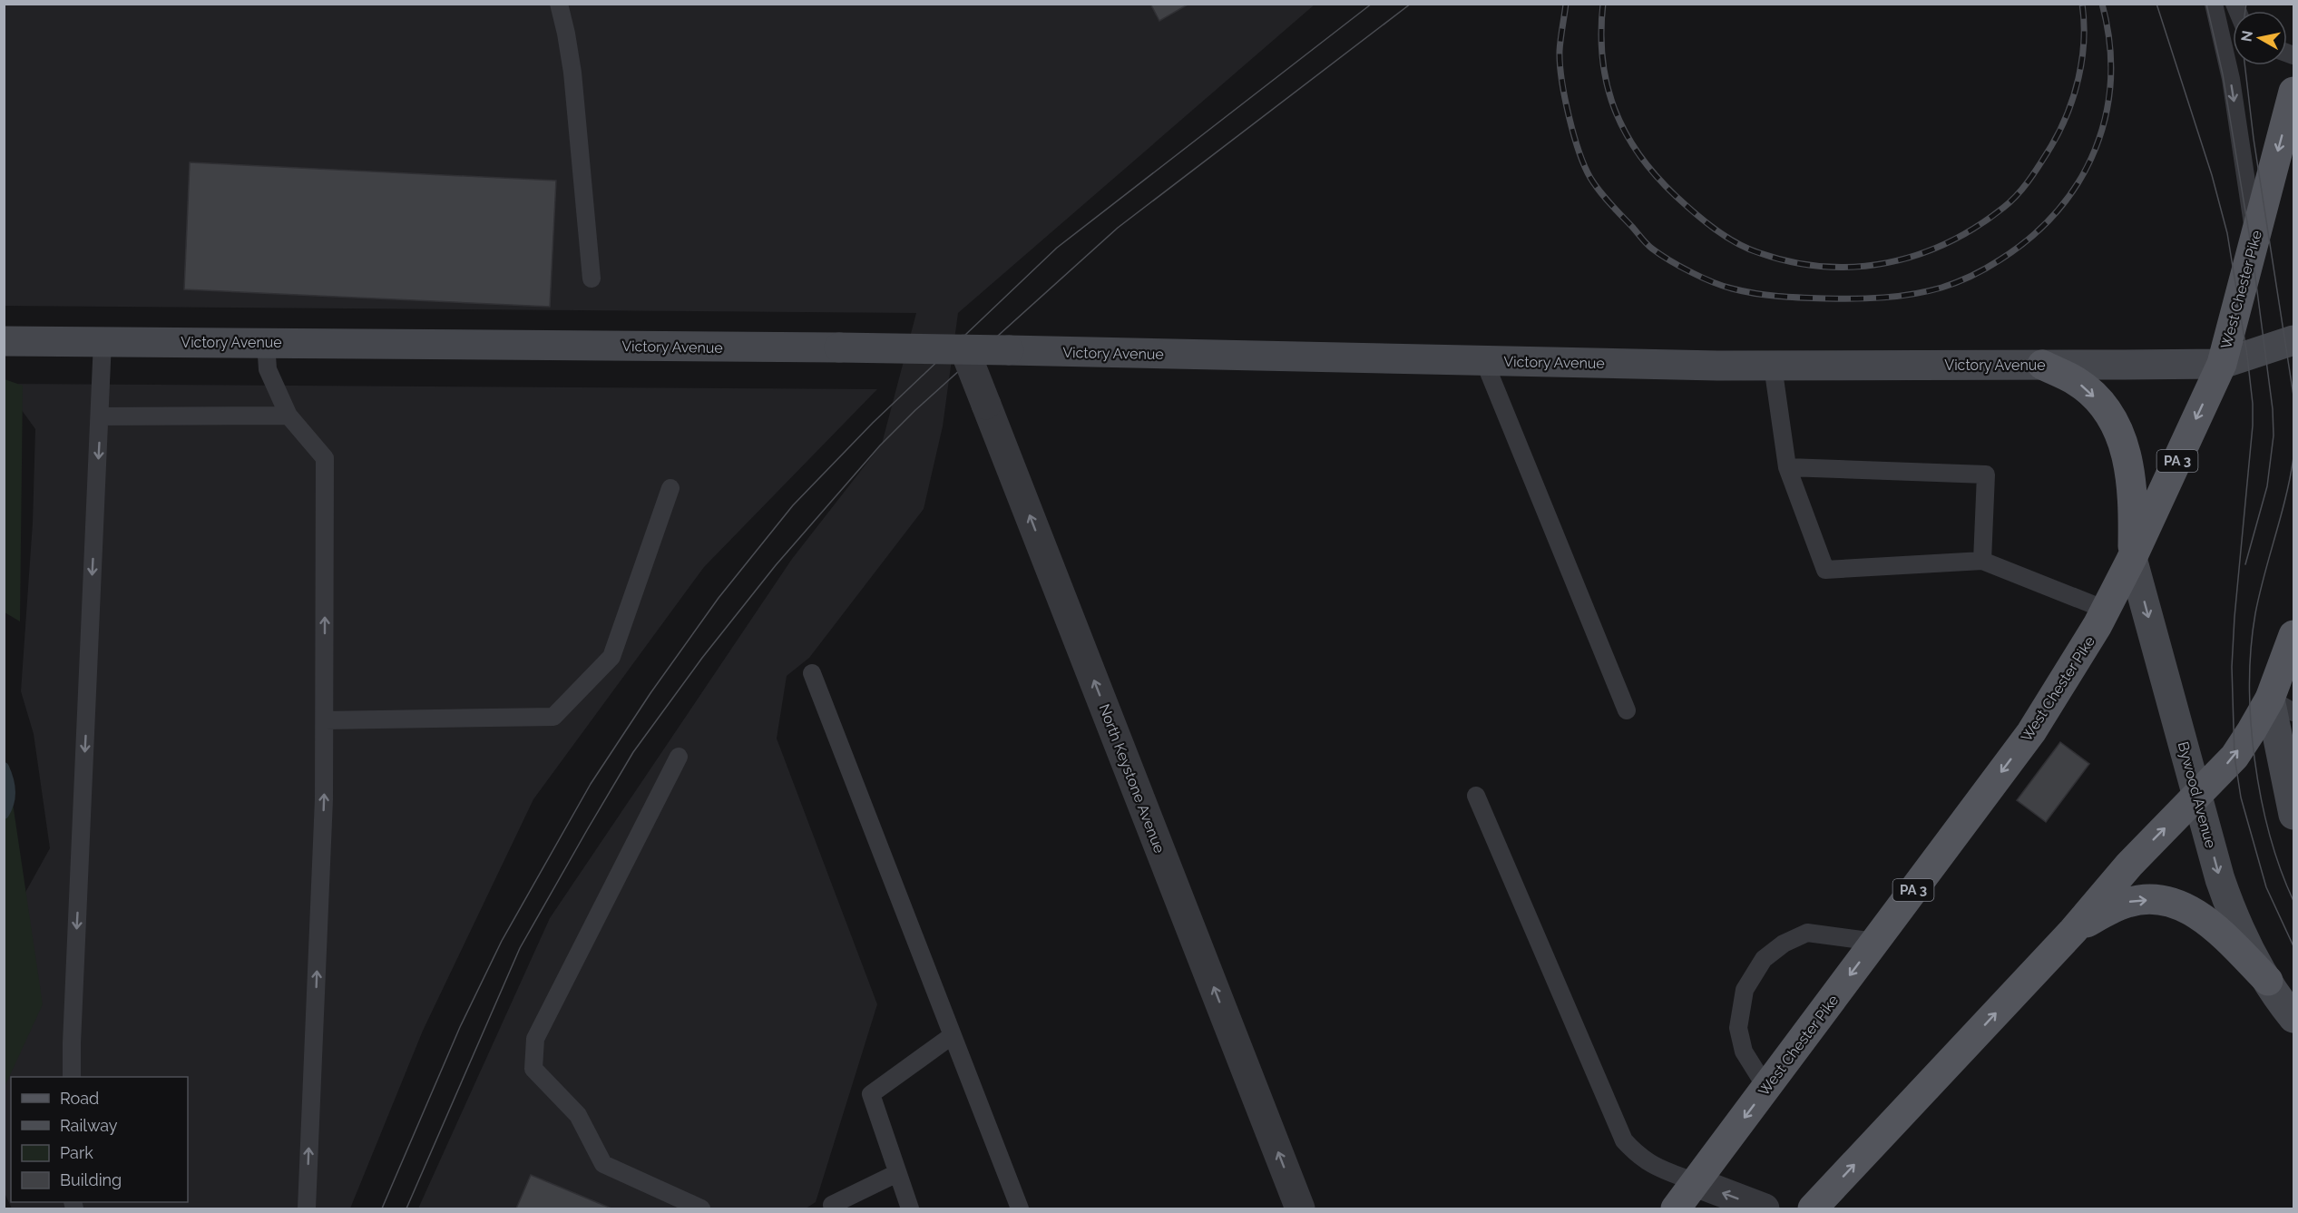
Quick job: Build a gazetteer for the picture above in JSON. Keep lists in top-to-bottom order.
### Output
{
  "streets": {
    "main road": ["West Chester Pike", "PA 3"],
    "street": ["Victory Avenue", "North Keystone Avenue", "Bywood Avenue"]
  },
  "crossings": [
    ["West Chester Pike", "Victory Avenue"],
    ["West Chester Pike", "Bywood Avenue"],
    ["Victory Avenue", "North Keystone Avenue"]
  ],
  "one_way": ["North Keystone Avenue", "Bywood Avenue"],
  "legend": [
    "Road",
    "Railway",
    "Park",
    "Building"
  ],
  "north": "left"
}
